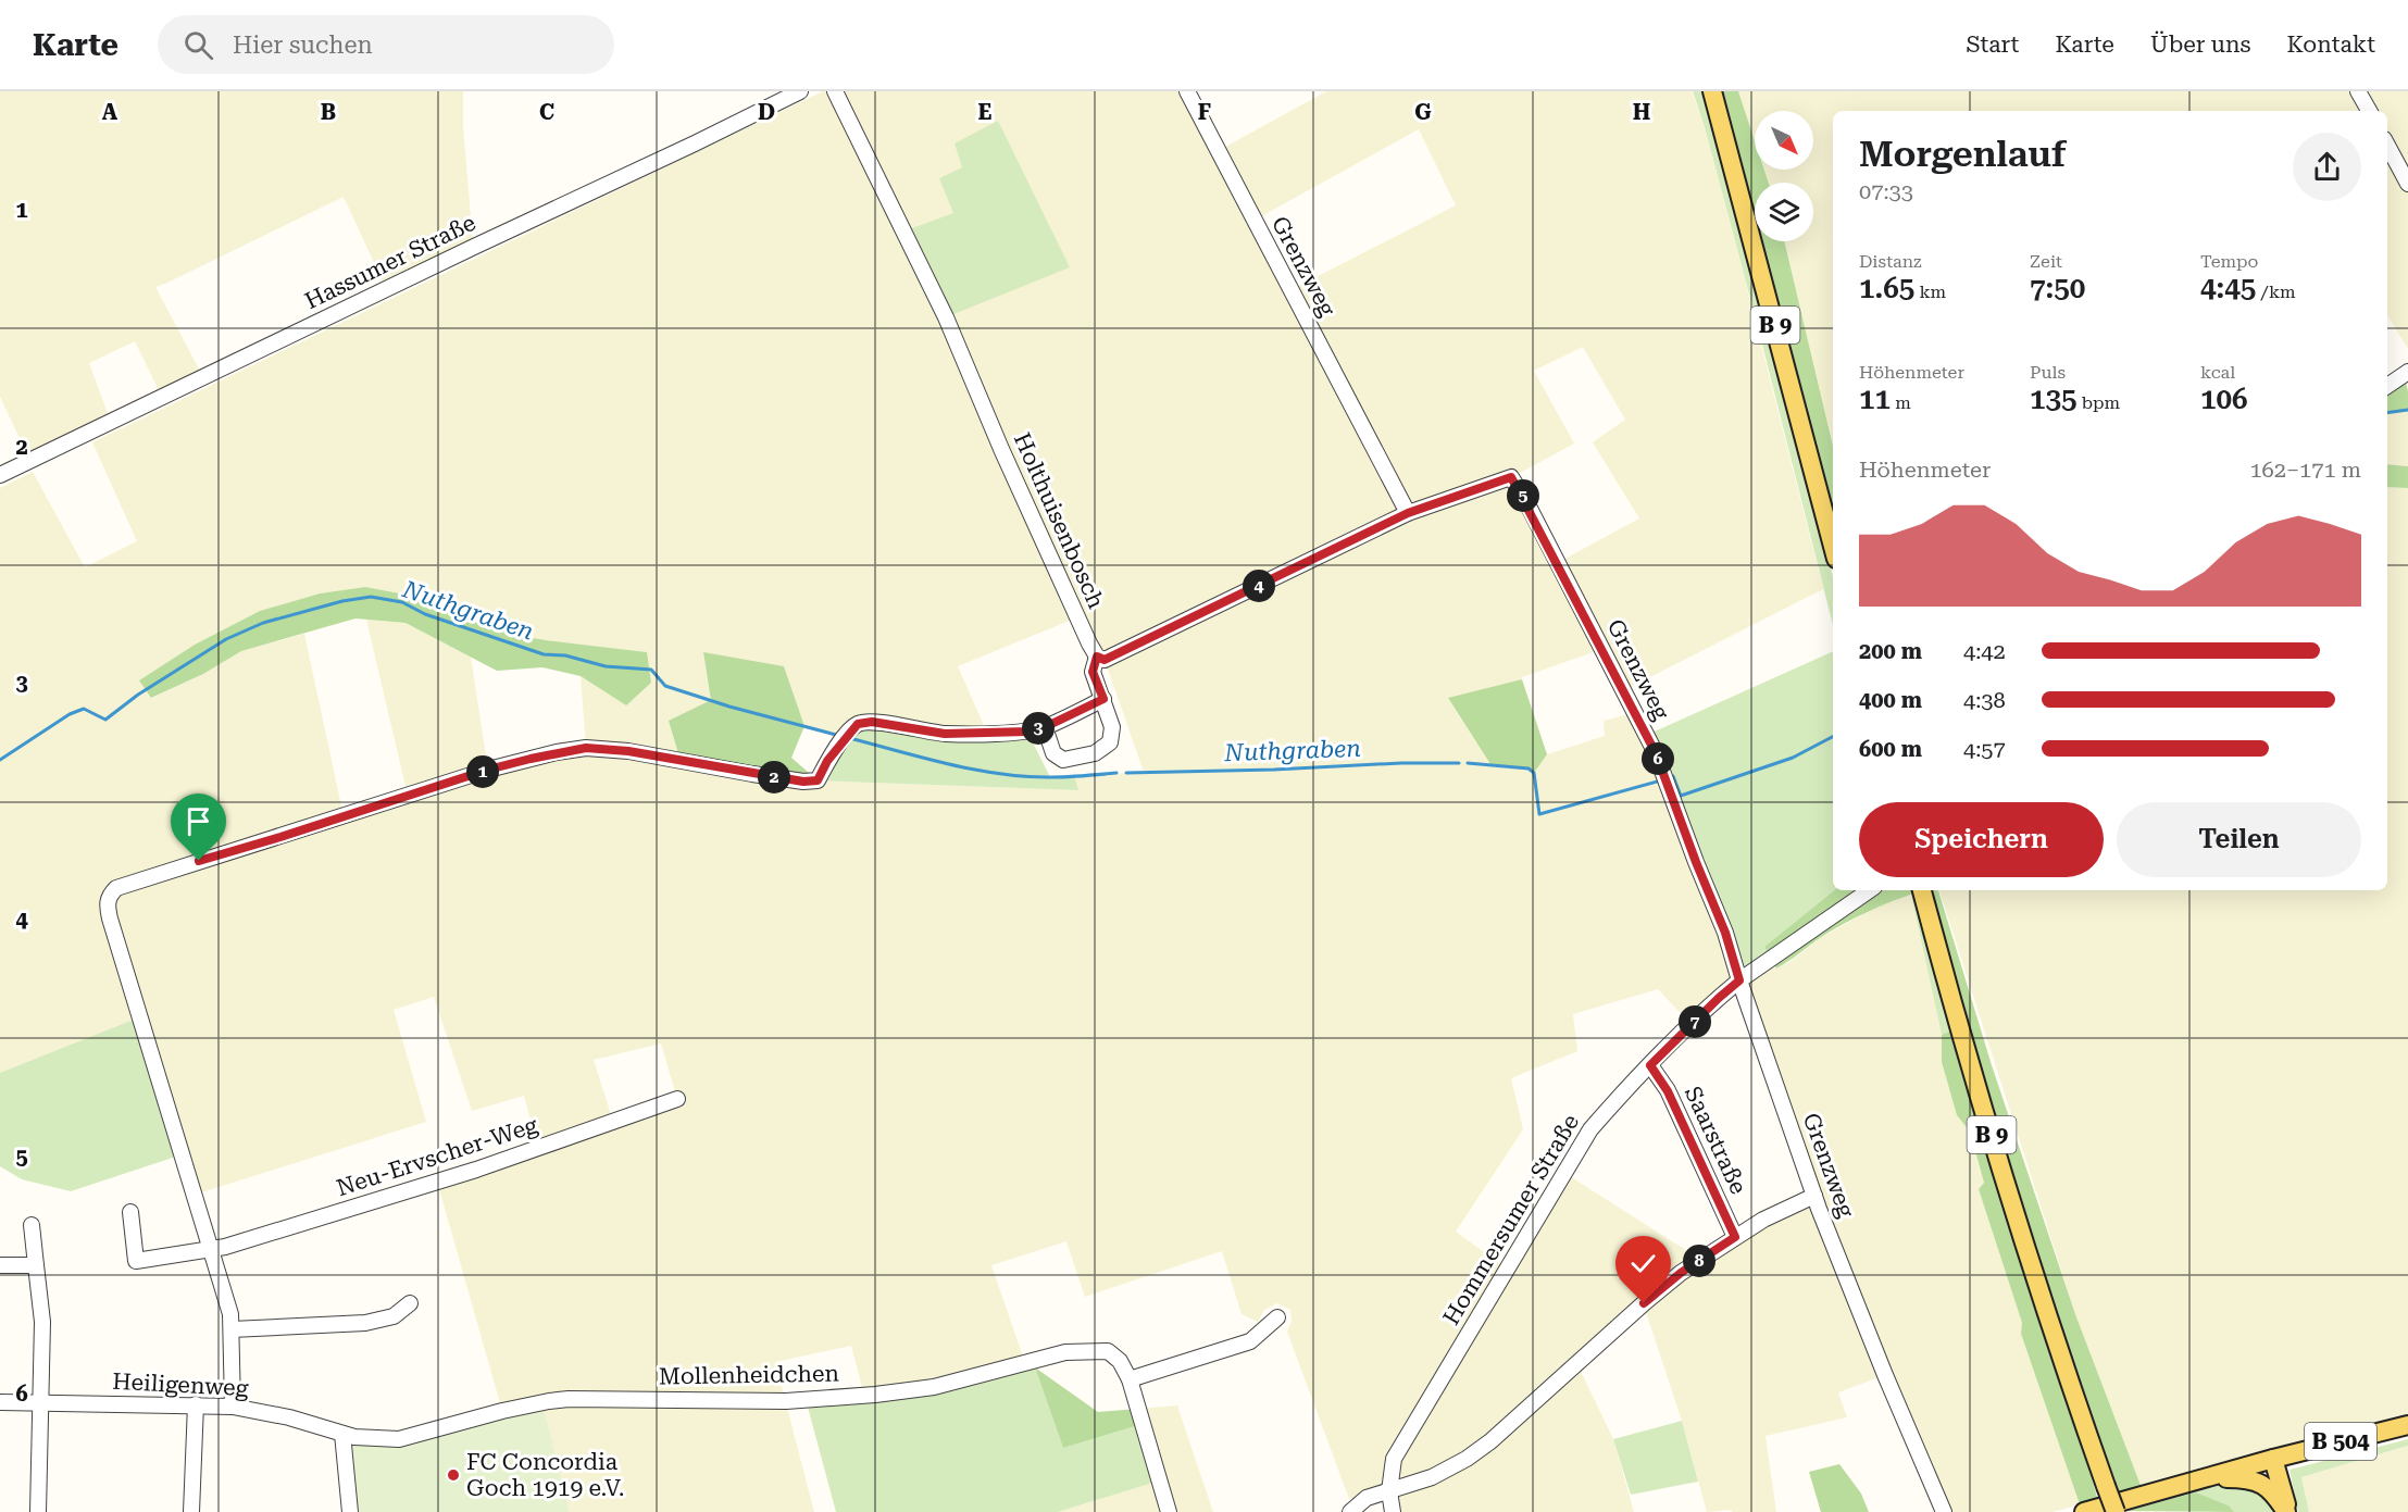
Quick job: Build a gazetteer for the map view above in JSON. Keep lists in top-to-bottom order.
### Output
{
  "streets": {
    "main road": ["B 9", "B 504"],
    "street": [
      "Hassumer Straße",
      "Grenzweg",
      "Holthuisenbosch",
      "Saarstraße",
      "Neu-Ervscher-Weg",
      "Hommersumer Straße",
      "Mollenheidchen",
      "Heiligenweg"
    ]
  },
  "crossings": [
    ["Grenzweg", "Hommersumer Straße"],
    ["Saarstraße", "Hommersumer Straße"],
    ["Mollenheidchen", "Heiligenweg"]
  ],
  "water": ["Nuthgraben"],
  "places": ["FC Concordia Goch 1919 e.V."],
  "north": "bottom right",
  "page": {
    "header": "Karte",
    "search": "Hier suchen",
    "nav": [
      "Start",
      "Karte",
      "Über uns",
      "Kontakt"
    ],
    "heading": ["Morgenlauf", "07:33"],
    "stats": [
      ["Distanz", "1.65 km"],
      ["Zeit", "7:50"],
      ["Tempo", "4:45 /km"],
      ["Höhenmeter", "11 m"],
      ["Puls", "135 bpm"],
      ["kcal", "106"]
    ],
    "chart": ["Höhenmeter", "162–171 m"],
    "pins": [
      "5",
      "4",
      "3",
      "6",
      "1",
      "2",
      "7",
      "8"
    ],
    "list": [
      {
        "name": "200 m",
        "note": "4:42"
      },
      {
        "name": "400 m",
        "note": "4:38"
      },
      {
        "name": "600 m",
        "note": "4:57"
      }
    ],
    "buttons": ["Speichern", "Teilen"]
  },
  "grid": {
    "columns": [
      "A",
      "B",
      "C",
      "D",
      "E",
      "F",
      "G",
      "H"
    ],
    "rows": [
      "1",
      "2",
      "3",
      "4",
      "5",
      "6"
    ]
  }
}
